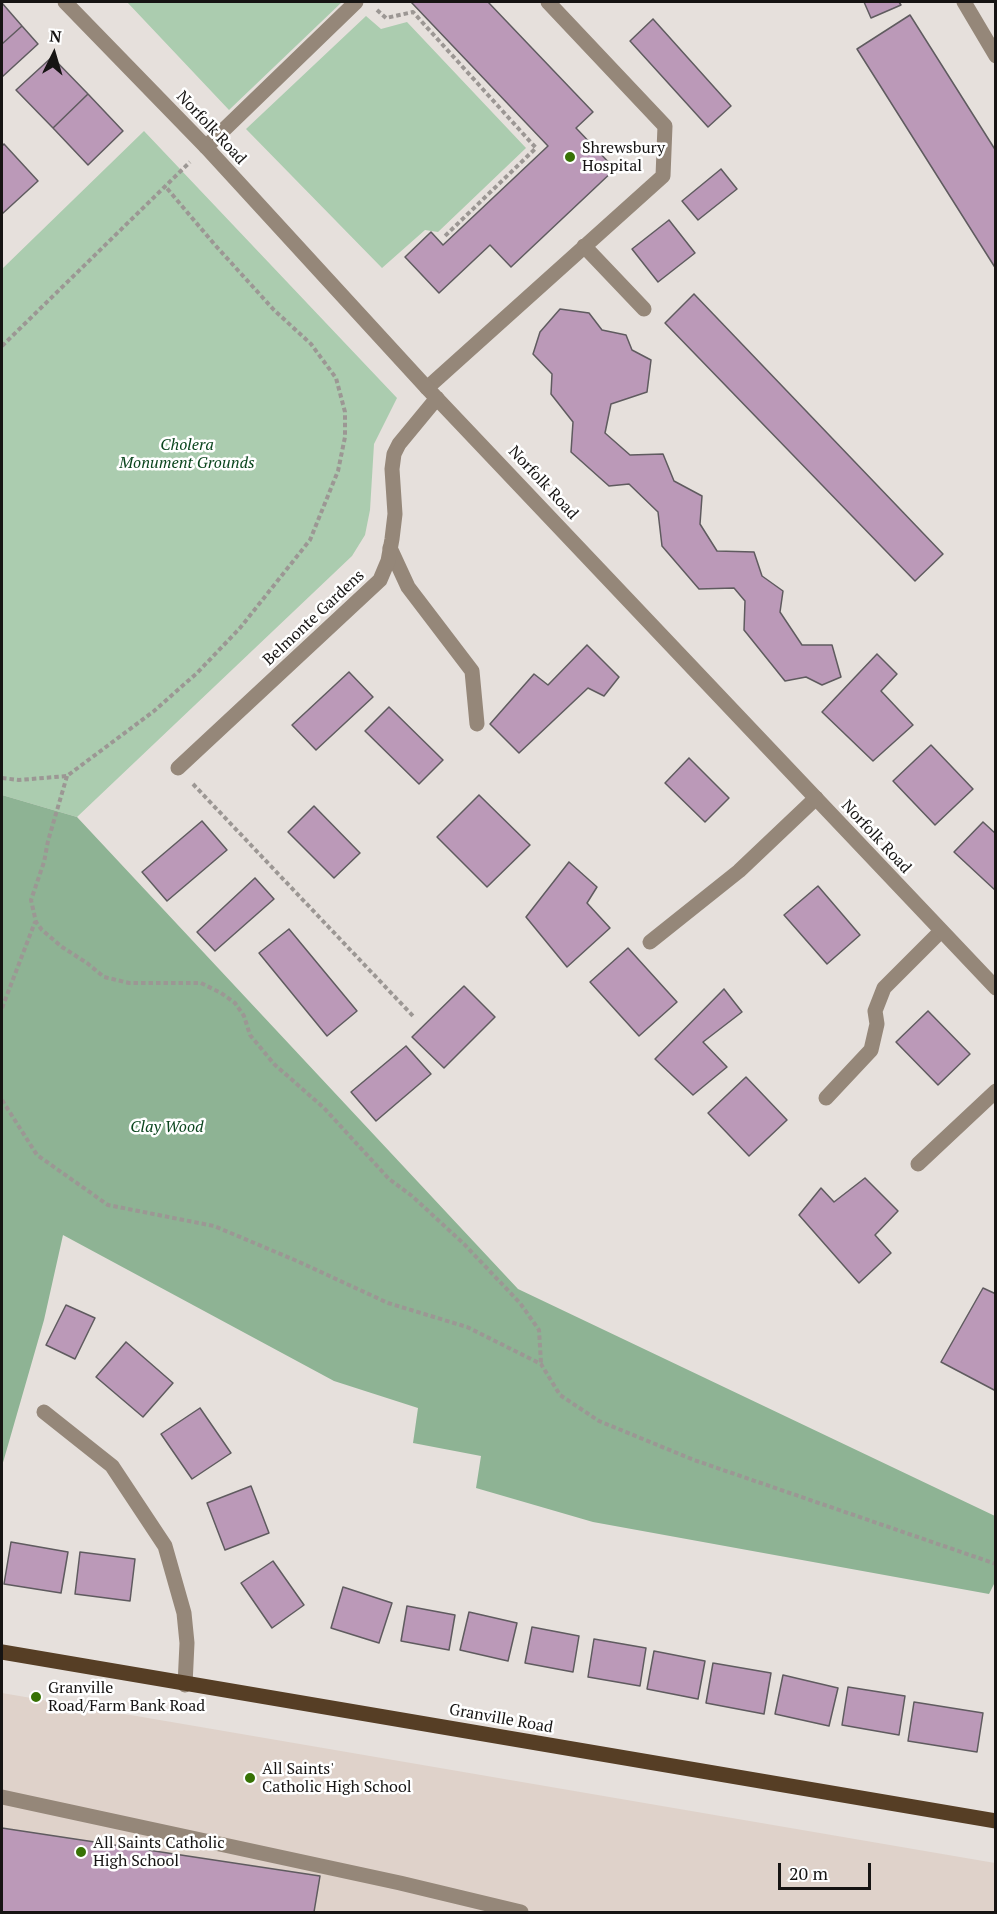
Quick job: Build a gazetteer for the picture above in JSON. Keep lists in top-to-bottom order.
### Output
{
  "streets": {
    "main road": ["Granville Road"],
    "street": ["Norfolk Road", "Belmonte Gardens"]
  },
  "crossings": [
    ["Norfolk Road", "Belmonte Gardens"]
  ],
  "parks": ["Cholera Monument Grounds", "Clay Wood"],
  "places": [
    "Shrewsbury Hospital",
    "Granville Road/Farm Bank Road",
    "All Saints' Catholic High School",
    "All Saints Catholic High School"
  ],
  "scale_bar": "20 m",
  "north": "top"
}
